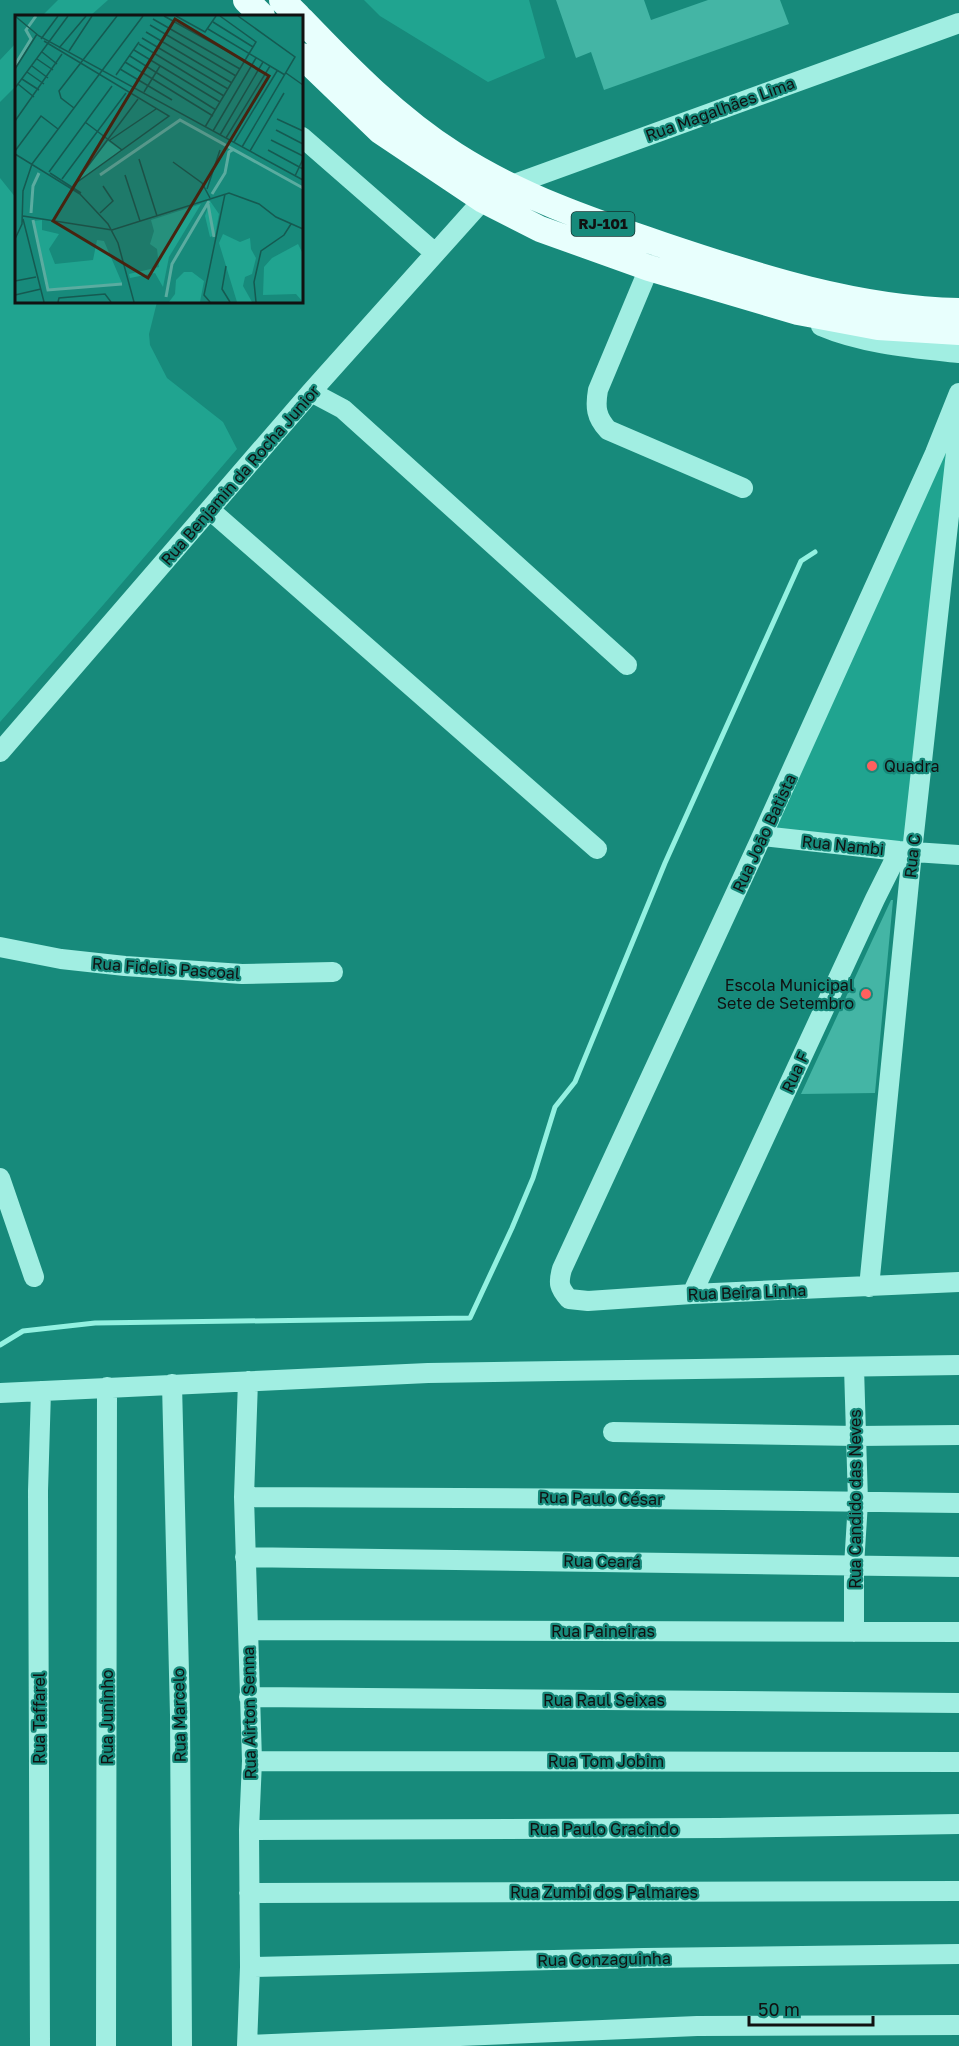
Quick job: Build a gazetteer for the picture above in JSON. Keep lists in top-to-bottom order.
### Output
{
  "streets": {
    "main road": ["RJ-101"],
    "street": [
      "Rua Magalhães Lima",
      "Rua Benjamin da Rocha Junior",
      "Rua Joāo Batista",
      "Rua Nambi",
      "Rua C",
      "Rua Fidelis Pascoal",
      "Rua F",
      "Rua Beira Linha",
      "Rua Paulo César",
      "Rua Candido das Neves",
      "Rua Ceará",
      "Rua Paineiras",
      "Rua Raul Seixas",
      "Rua Airton Senna",
      "Rua Marcelo",
      "Rua Juninho",
      "Rua Taffarel",
      "Rua Tom Jobim",
      "Rua Paulo Gracindo",
      "Rua Zumbi dos Palmares",
      "Rua Gonzaguinha"
    ]
  },
  "crossings": [
    ["Rua Magalhães Lima", "RJ-101"],
    ["Rua Magalhães Lima", "Rua Benjamin da Rocha Junior"],
    ["RJ-101", "Rua Benjamin da Rocha Junior"],
    ["Rua Joāo Batista", "Rua Nambi"],
    ["Rua Joāo Batista", "Rua Beira Linha"],
    ["Rua Nambi", "Rua C"],
    ["Rua Nambi", "Rua F"],
    ["Rua C", "Rua F"],
    ["Rua C", "Rua Beira Linha"],
    ["Rua F", "Rua Beira Linha"],
    ["Rua Paulo César", "Rua Candido das Neves"],
    ["Rua Paulo César", "Rua Airton Senna"],
    ["Rua Candido das Neves", "Rua Ceará"],
    ["Rua Candido das Neves", "Rua Paineiras"],
    ["Rua Ceará", "Rua Airton Senna"],
    ["Rua Paineiras", "Rua Airton Senna"],
    ["Rua Raul Seixas", "Rua Airton Senna"],
    ["Rua Airton Senna", "Rua Tom Jobim"],
    ["Rua Airton Senna", "Rua Paulo Gracindo"],
    ["Rua Airton Senna", "Rua Zumbi dos Palmares"],
    ["Rua Airton Senna", "Rua Gonzaguinha"]
  ],
  "places": ["Quadra", "Escola Municipal Sete de Setembro"],
  "scale_bar": "50 m"
}
